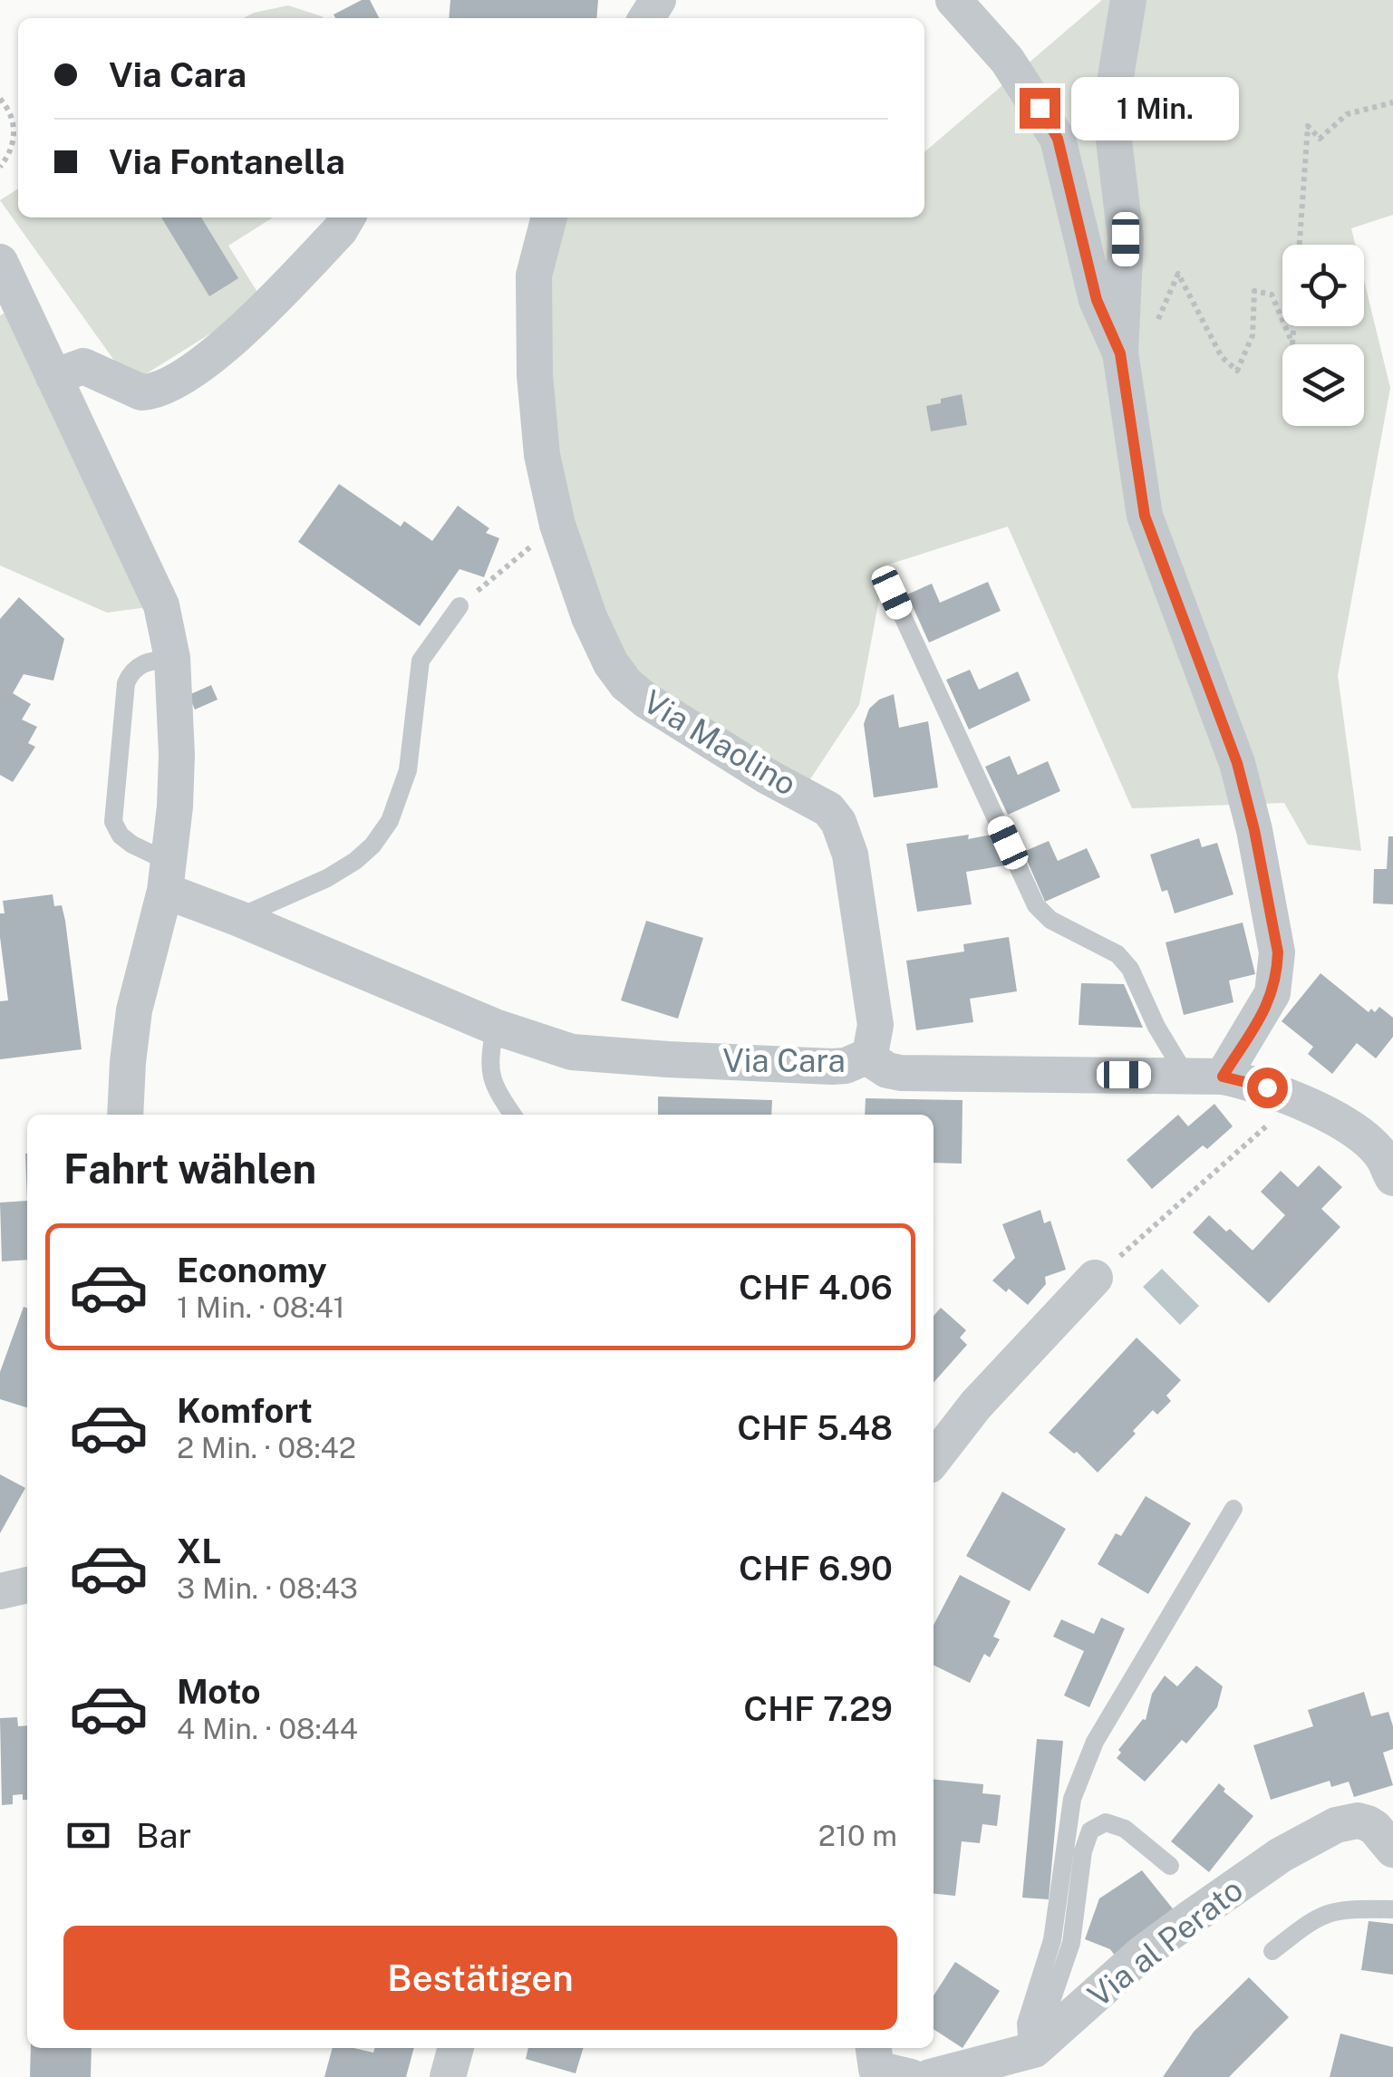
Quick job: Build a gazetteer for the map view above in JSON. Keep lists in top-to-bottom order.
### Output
{
  "streets": {
    "street": ["Via Maolino", "Via Cara", "Via al Perato"]
  },
  "crossings": [
    ["Via Maolino", "Via Cara"]
  ],
  "page": {
    "banner": ["Via Cara", "Via Fontanella"],
    "bubble": "1 Min.",
    "heading": "Fahrt wählen",
    "list": [
      {
        "name": "Economy",
        "note": "1 Min. · 08:41",
        "value": "CHF 4.06"
      },
      {
        "name": "Komfort",
        "note": "2 Min. · 08:42",
        "value": "CHF 5.48"
      },
      {
        "name": "XL",
        "note": "3 Min. · 08:43",
        "value": "CHF 6.90"
      },
      {
        "name": "Moto",
        "note": "4 Min. · 08:44",
        "value": "CHF 7.29"
      }
    ],
    "pay": ["Bar", "210 m"],
    "buttons": "Bestätigen"
  }
}
